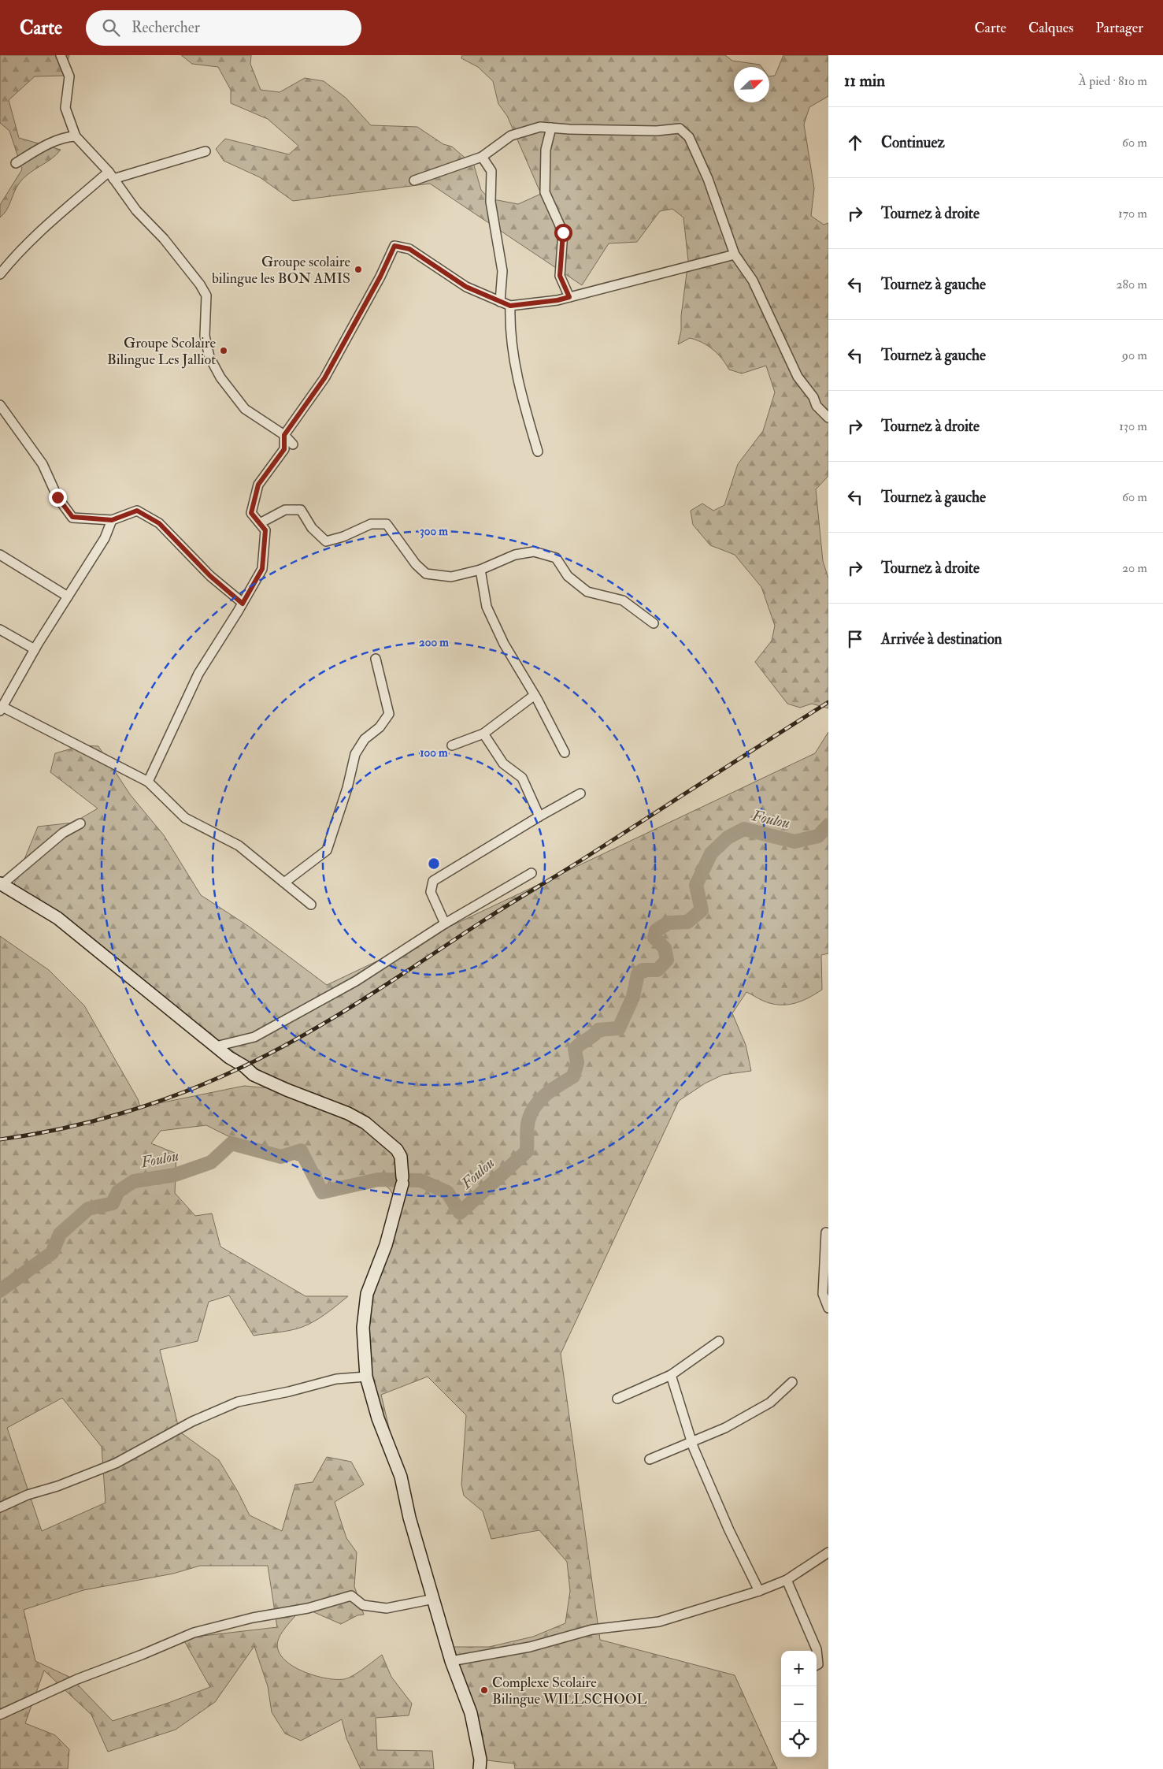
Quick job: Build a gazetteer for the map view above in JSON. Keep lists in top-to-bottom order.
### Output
{
  "water": ["Foulou"],
  "places": ["Groupe scolaire bilingue les BON AMIS", "Groupe Scolaire Bilingue Les Jalliot", "Complexe Scolaire Bilingue WILLSCHOOL"],
  "north": "top right",
  "page": {
    "header": "Carte",
    "search": "Rechercher",
    "nav": ["Carte", "Calques", "Partager"],
    "heading": ["11 min", "À pied · 810 m"],
    "list": [
      ["Continuez", "60 m"],
      ["Tournez à droite", "170 m"],
      ["Tournez à gauche", "280 m"],
      ["Tournez à gauche", "90 m"],
      ["Tournez à droite", "130 m"],
      ["Tournez à gauche", "60 m"],
      ["Tournez à droite", "20 m"],
      "Arrivée à destination"
    ],
    "map_buttons": ["+", "−"]
  },
  "rings": ["300 m", "200 m", "100 m"]
}
